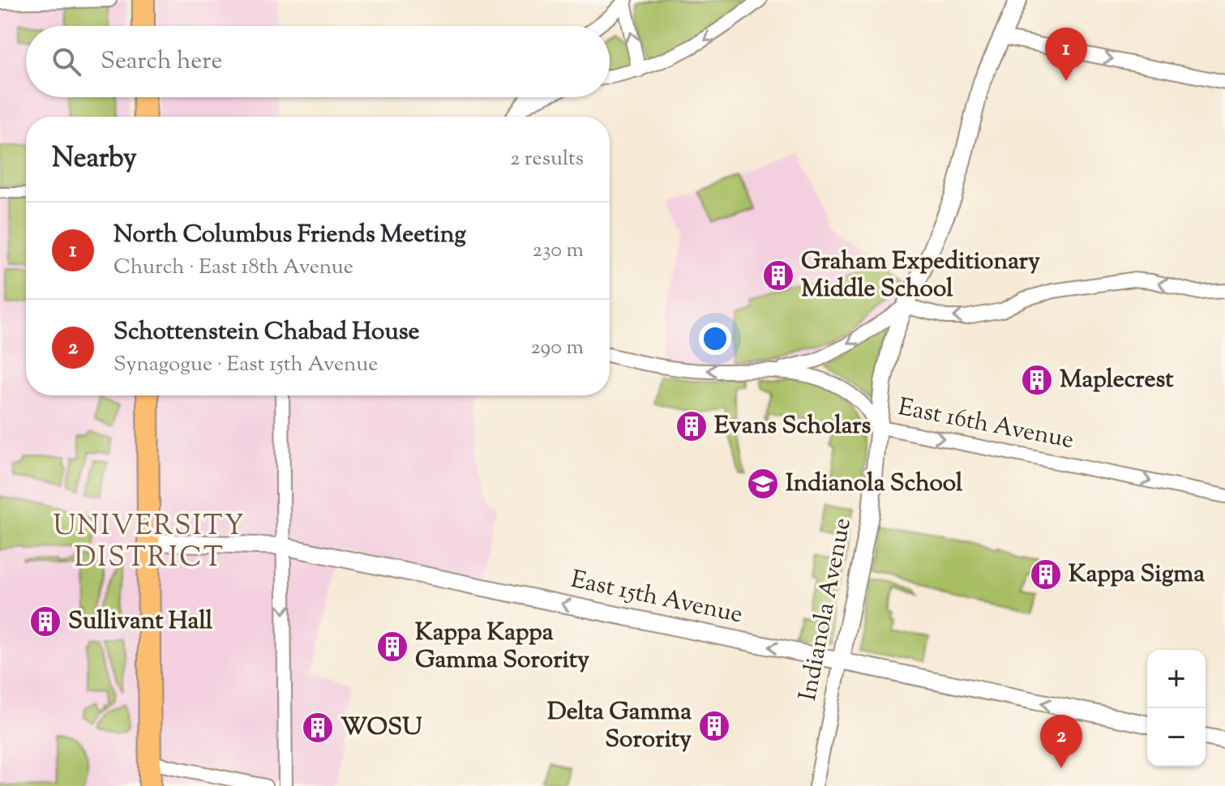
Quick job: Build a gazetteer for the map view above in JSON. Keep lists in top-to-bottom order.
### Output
{
  "streets": {
    "street": ["East 16th Avenue", "East 15th Avenue", "Indianola Avenue"]
  },
  "crossings": [
    ["East 16th Avenue", "Indianola Avenue"],
    ["East 15th Avenue", "Indianola Avenue"]
  ],
  "one_way": ["East 15th Avenue"],
  "districts": ["UNIVERSITY DISTRICT"],
  "places": {
    "building": [
      "Graham Expeditionary Middle School",
      "Maplecrest",
      "Evans Scholars",
      "Kappa Sigma",
      "Sullivant Hall",
      "Kappa Kappa Gamma Sorority",
      "Delta Gamma Sorority",
      "WOSU"
    ],
    "school or university": ["Indianola School"]
  },
  "page": {
    "search": "Search here",
    "pins": ["1", "2"],
    "heading": ["Nearby", "2 results"],
    "list": [
      {
        "mark": "1",
        "name": "North Columbus Friends Meeting",
        "note": "Church · East 18th Avenue",
        "value": "230 m"
      },
      {
        "mark": "2",
        "name": "Schottenstein Chabad House",
        "note": "Synagogue · East 15th Avenue",
        "value": "290 m"
      }
    ],
    "map_buttons": ["+", "−"]
  }
}
